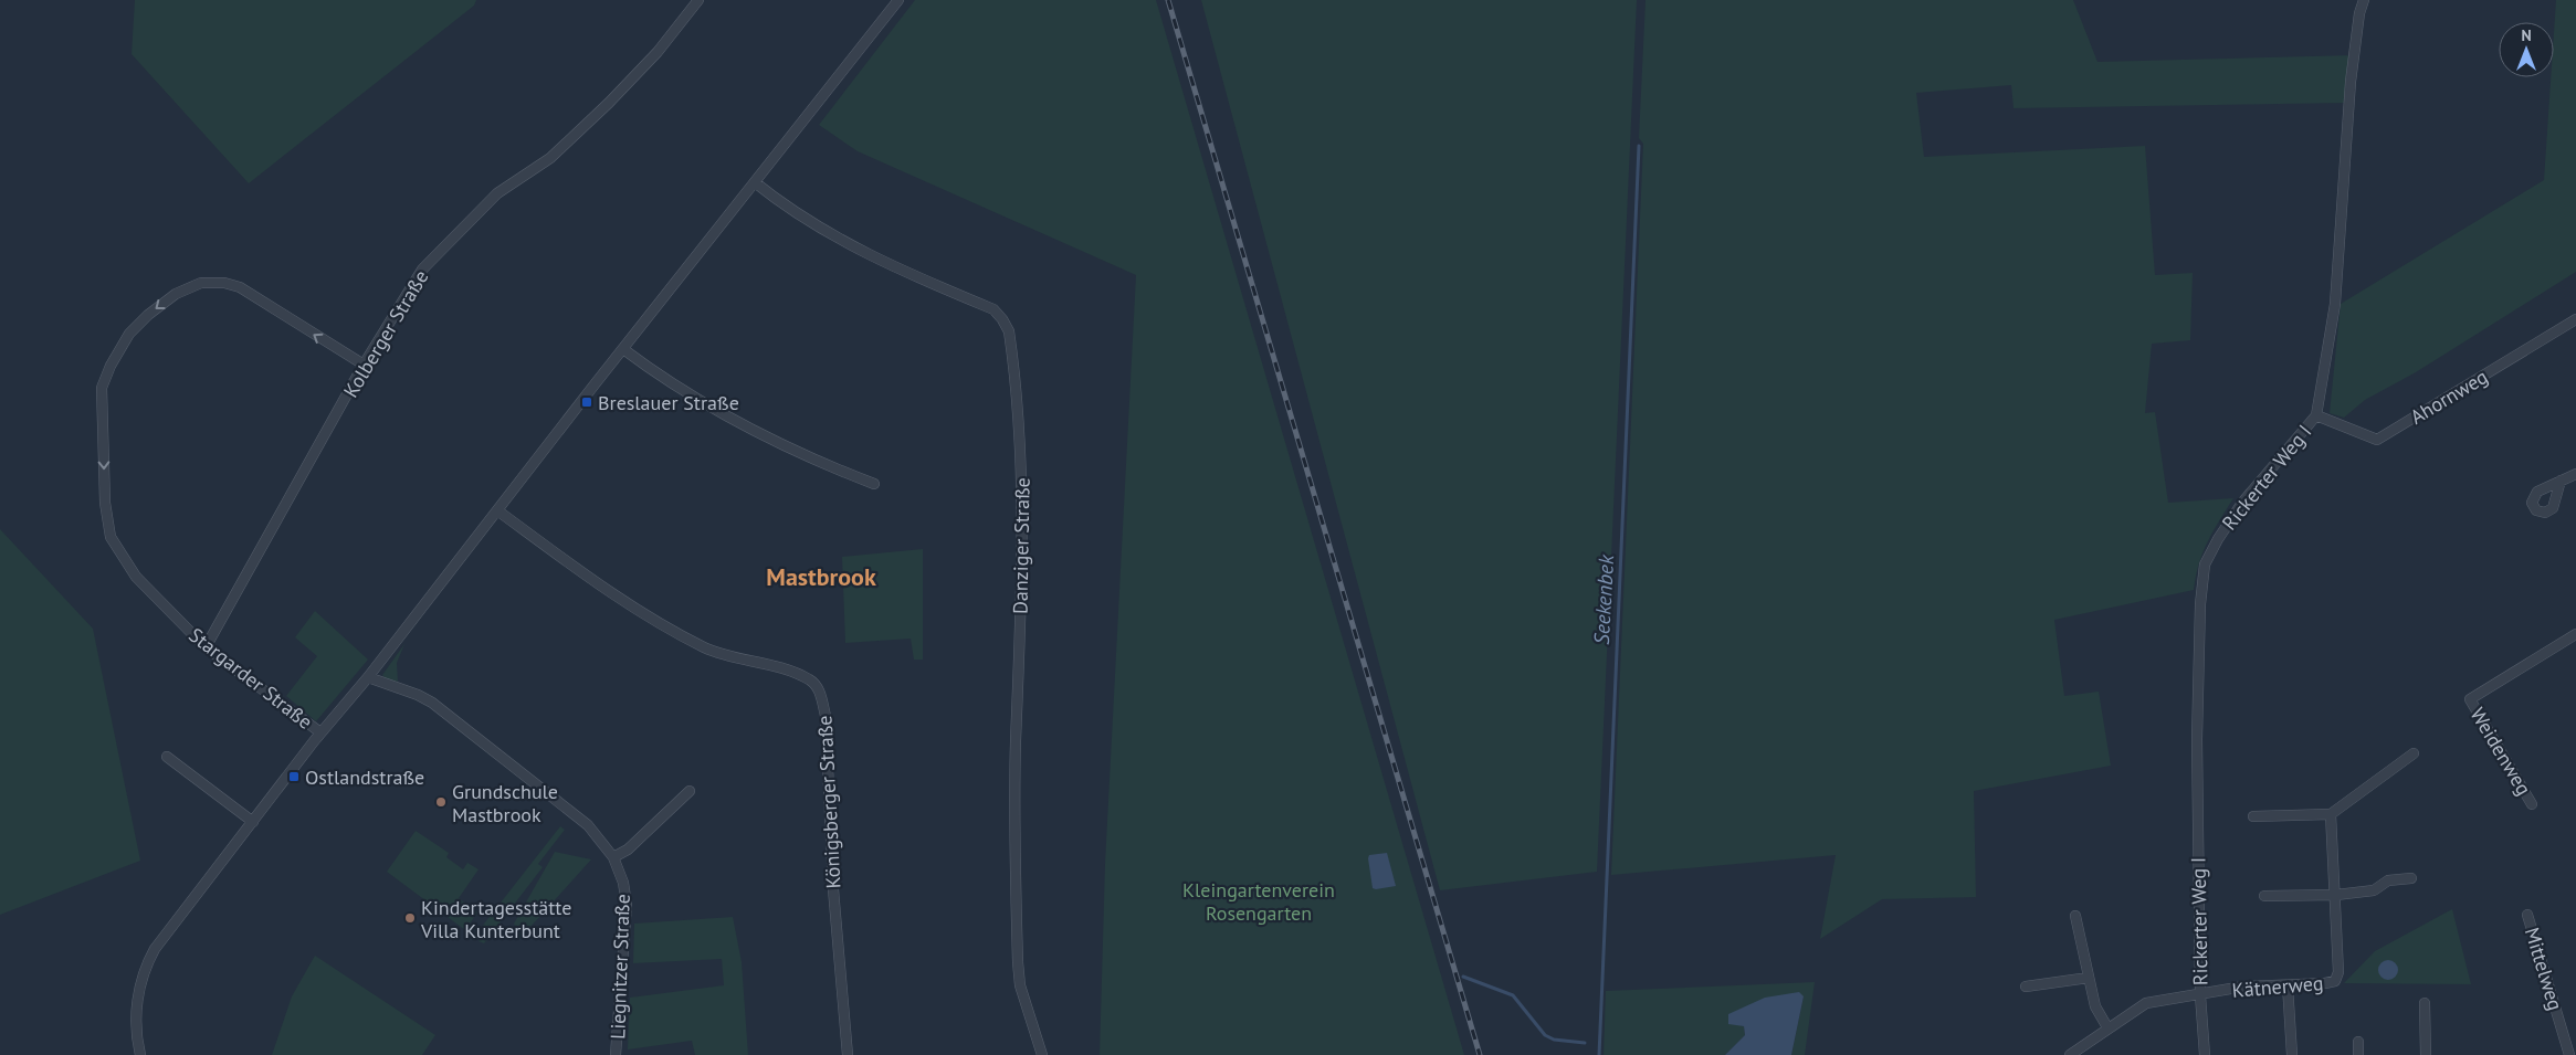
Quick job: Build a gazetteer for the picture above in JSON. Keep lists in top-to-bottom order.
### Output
{
  "streets": {
    "street": [
      "Kolberger Straße",
      "Ahornweg",
      "Rickerter Weg I",
      "Danziger Straße",
      "Stargarder Straße",
      "Weidenweg",
      "Königsberger Straße",
      "Liegnitzer Straße",
      "Mittelweg",
      "Kätnerweg"
    ]
  },
  "crossings": [
    ["Kolberger Straße", "Stargarder Straße"],
    ["Ahornweg", "Rickerter Weg I"],
    ["Rickerter Weg I", "Kätnerweg"]
  ],
  "districts": ["Mastbrook"],
  "water": ["Seekenbek"],
  "parks": ["Kleingartenverein Rosengarten"],
  "places": {
    "transit": ["Breslauer Straße", "Ostlandstraße"],
    "other": ["Grundschule Mastbrook", "Kindertagesstätte Villa Kunterbunt"]
  },
  "north": "top"
}
